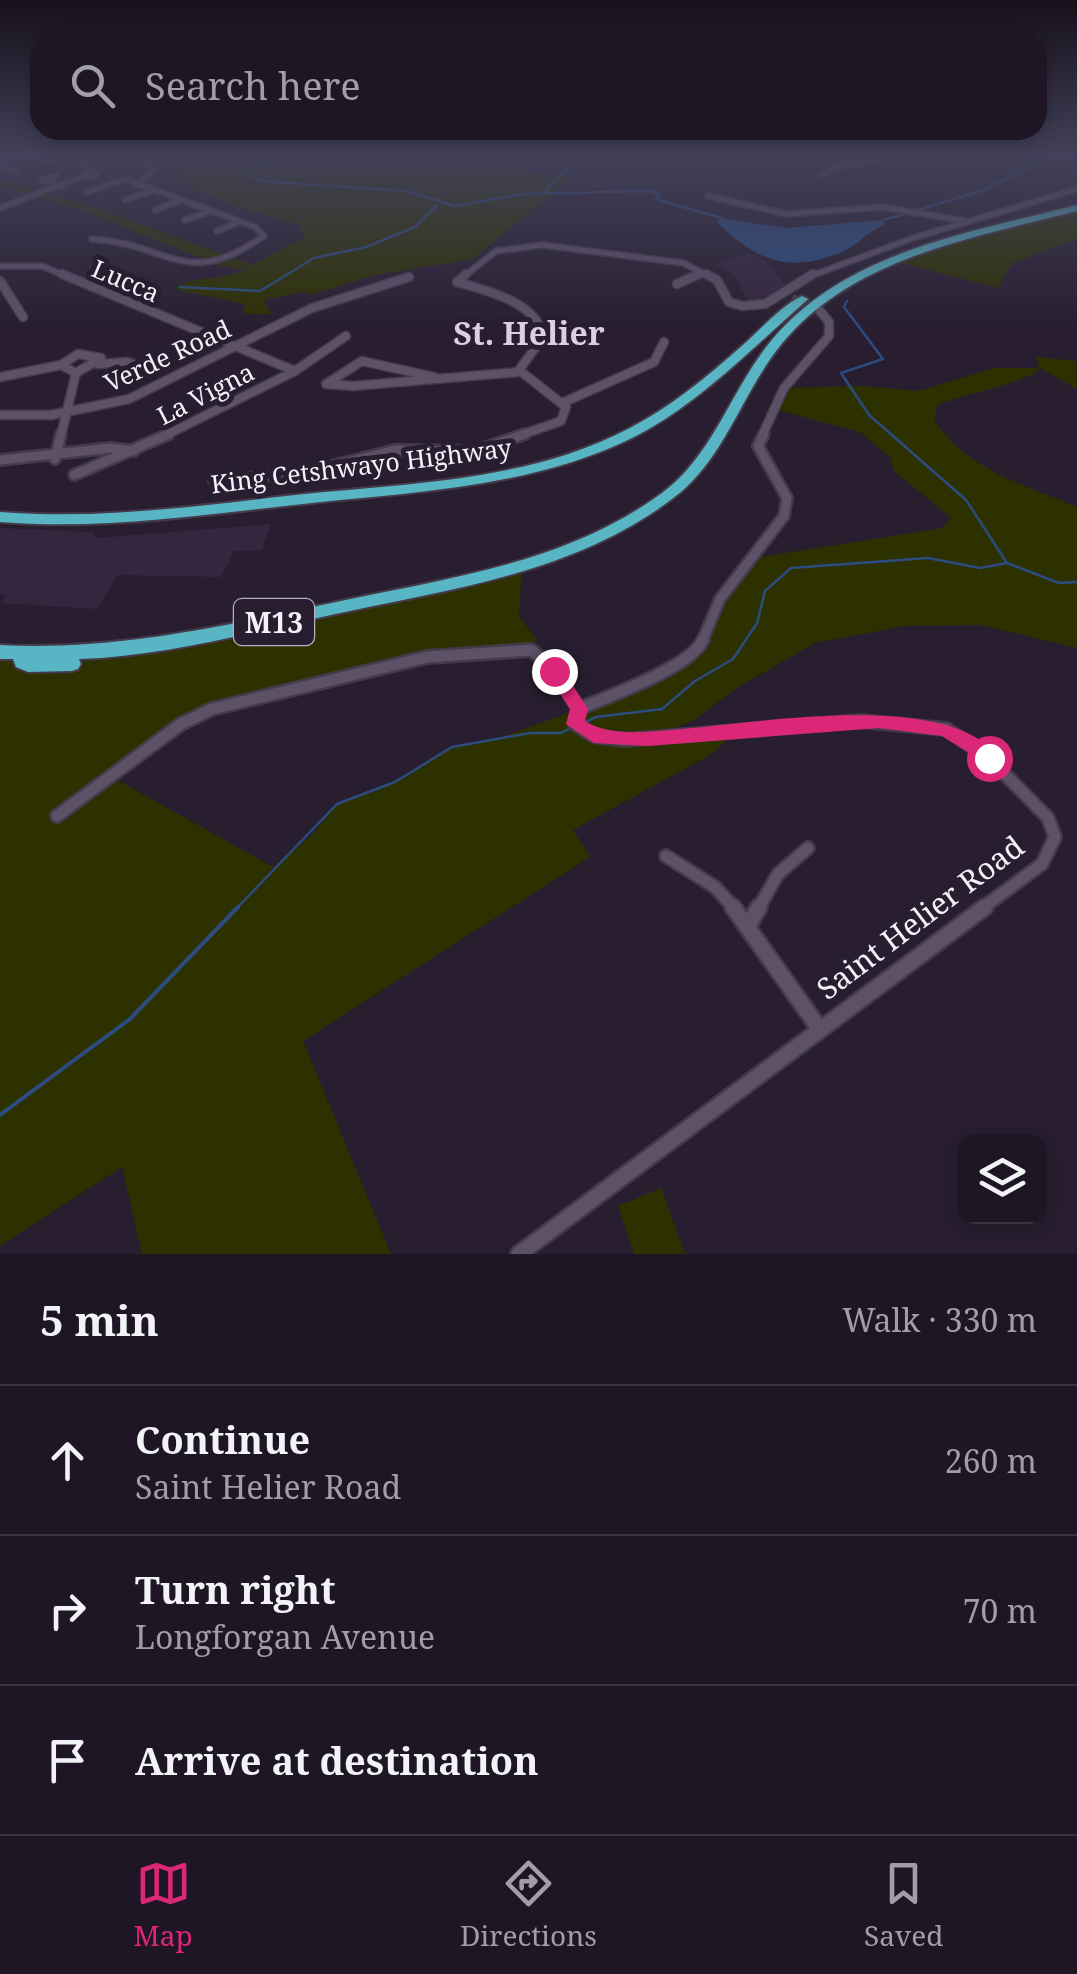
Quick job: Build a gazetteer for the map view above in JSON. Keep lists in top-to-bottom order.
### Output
{
  "streets": {
    "highway": ["King Cetshwayo Highway", "M13"],
    "street": [
      "Lucca",
      "Verde Road",
      "La Vigna",
      "Saint Helier Road"
    ]
  },
  "crossings": [
    ["Lucca", "Verde Road"],
    ["Lucca", "La Vigna"],
    ["Verde Road", "La Vigna"]
  ],
  "districts": ["St. Helier"],
  "page": {
    "search": "Search here",
    "heading": ["5 min", "Walk · 330 m"],
    "list": [
      ["Continue", "Saint Helier Road", "260 m"],
      ["Turn right", "Longforgan Avenue", "70 m"],
      "Arrive at destination"
    ],
    "nav": ["Map", "Directions", "Saved"]
  }
}
